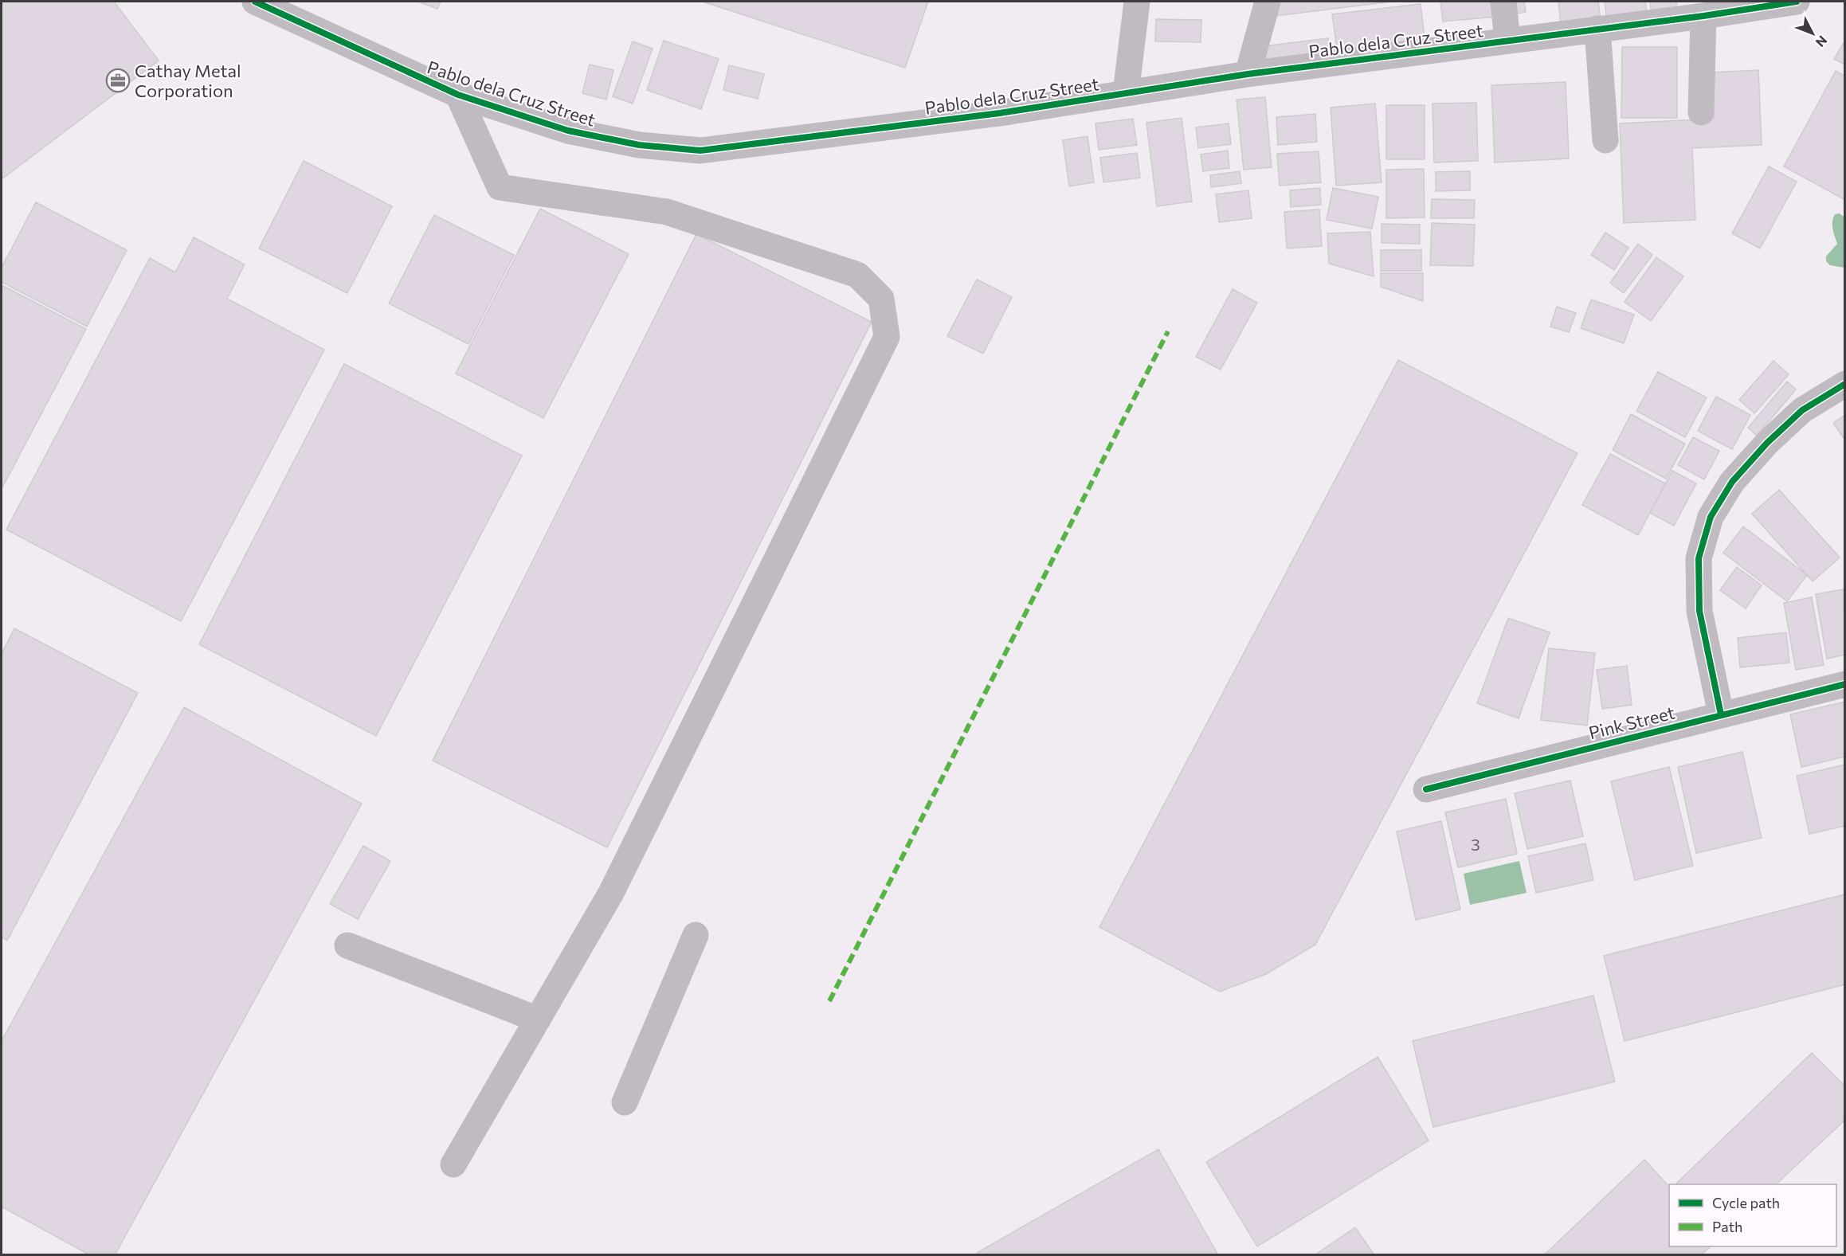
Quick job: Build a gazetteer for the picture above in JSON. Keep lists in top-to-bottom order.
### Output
{
  "streets": {
    "street": ["Pablo dela Cruz Street", "Pink Street"]
  },
  "places": {
    "office": ["Cathay Metal Corporation"]
  },
  "house_numbers": ["3"],
  "legend": ["Cycle path", "Path"],
  "north": "bottom right"
}
